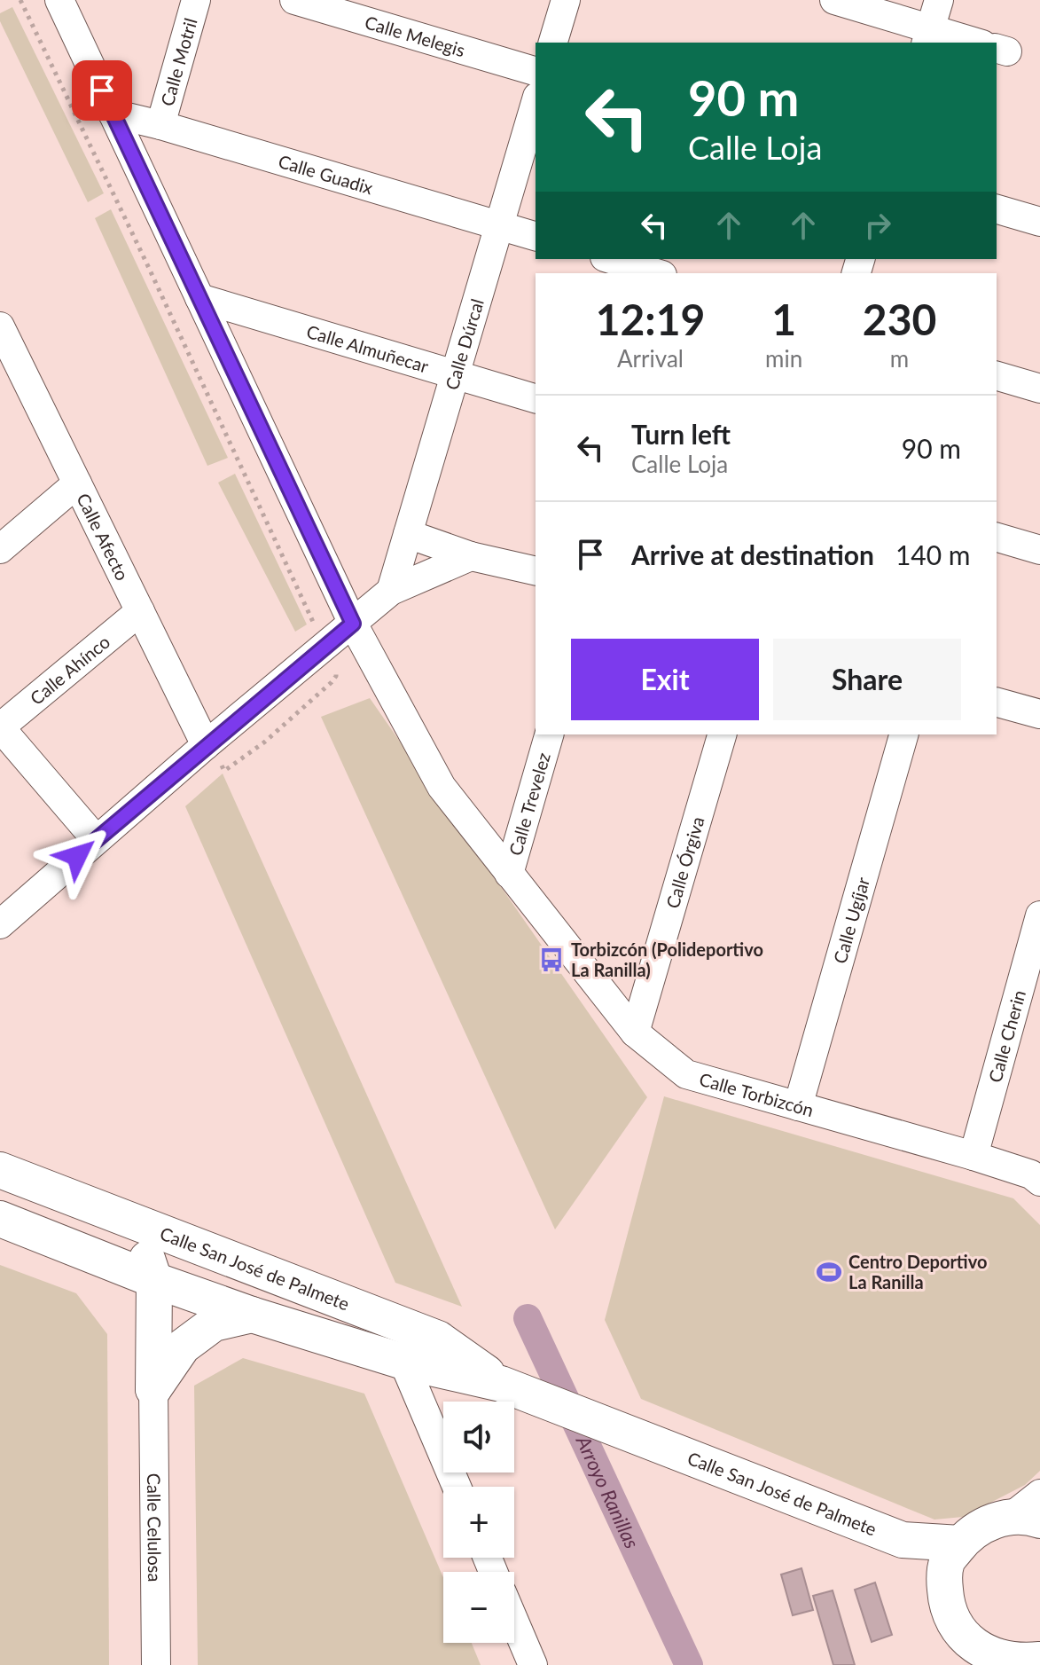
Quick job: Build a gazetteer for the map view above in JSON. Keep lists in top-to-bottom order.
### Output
{
  "streets": {
    "street": [
      "Calle Melegis",
      "Calle Motril",
      "Calle Guadix",
      "Calle Dúrcal",
      "Calle Almuñecar",
      "Calle Afecto",
      "Calle Ahínco",
      "Calle Trevelez",
      "Calle Órgiva",
      "Calle Ugíjar",
      "Calle Cherin",
      "Calle Torbizcón",
      "Calle San José de Palmete",
      "Calle Celulosa"
    ]
  },
  "crossings": [
    ["Calle Motril", "Calle Guadix"],
    ["Calle Guadix", "Calle Dúrcal"],
    ["Calle Guadix", "Calle Torbizcón"],
    ["Calle Dúrcal", "Calle Almuñecar"],
    ["Calle Almuñecar", "Calle Torbizcón"],
    ["Calle Afecto", "Calle Ahínco"],
    ["Calle Trevelez", "Calle Torbizcón"],
    ["Calle Órgiva", "Calle Torbizcón"],
    ["Calle Ugíjar", "Calle Torbizcón"],
    ["Calle Cherin", "Calle Torbizcón"]
  ],
  "water": ["Arroyo Ranillas"],
  "places": {
    "bus stop": ["Torbizcón (Polideportivo La Ranilla)"],
    "sports": ["Centro Deportivo La Ranilla"]
  },
  "page": {
    "turn": ["90 m", "Calle Loja"],
    "eta": [
      "12:19",
      "Arrival",
      "1",
      "min",
      "230",
      "m"
    ],
    "list": [
      {
        "name": "Turn left",
        "note": "Calle Loja",
        "value": "90 m"
      },
      {
        "name": "Arrive at destination",
        "value": "140 m"
      }
    ],
    "buttons": ["Exit", "Share"],
    "map_buttons": ["+", "−"]
  }
}
